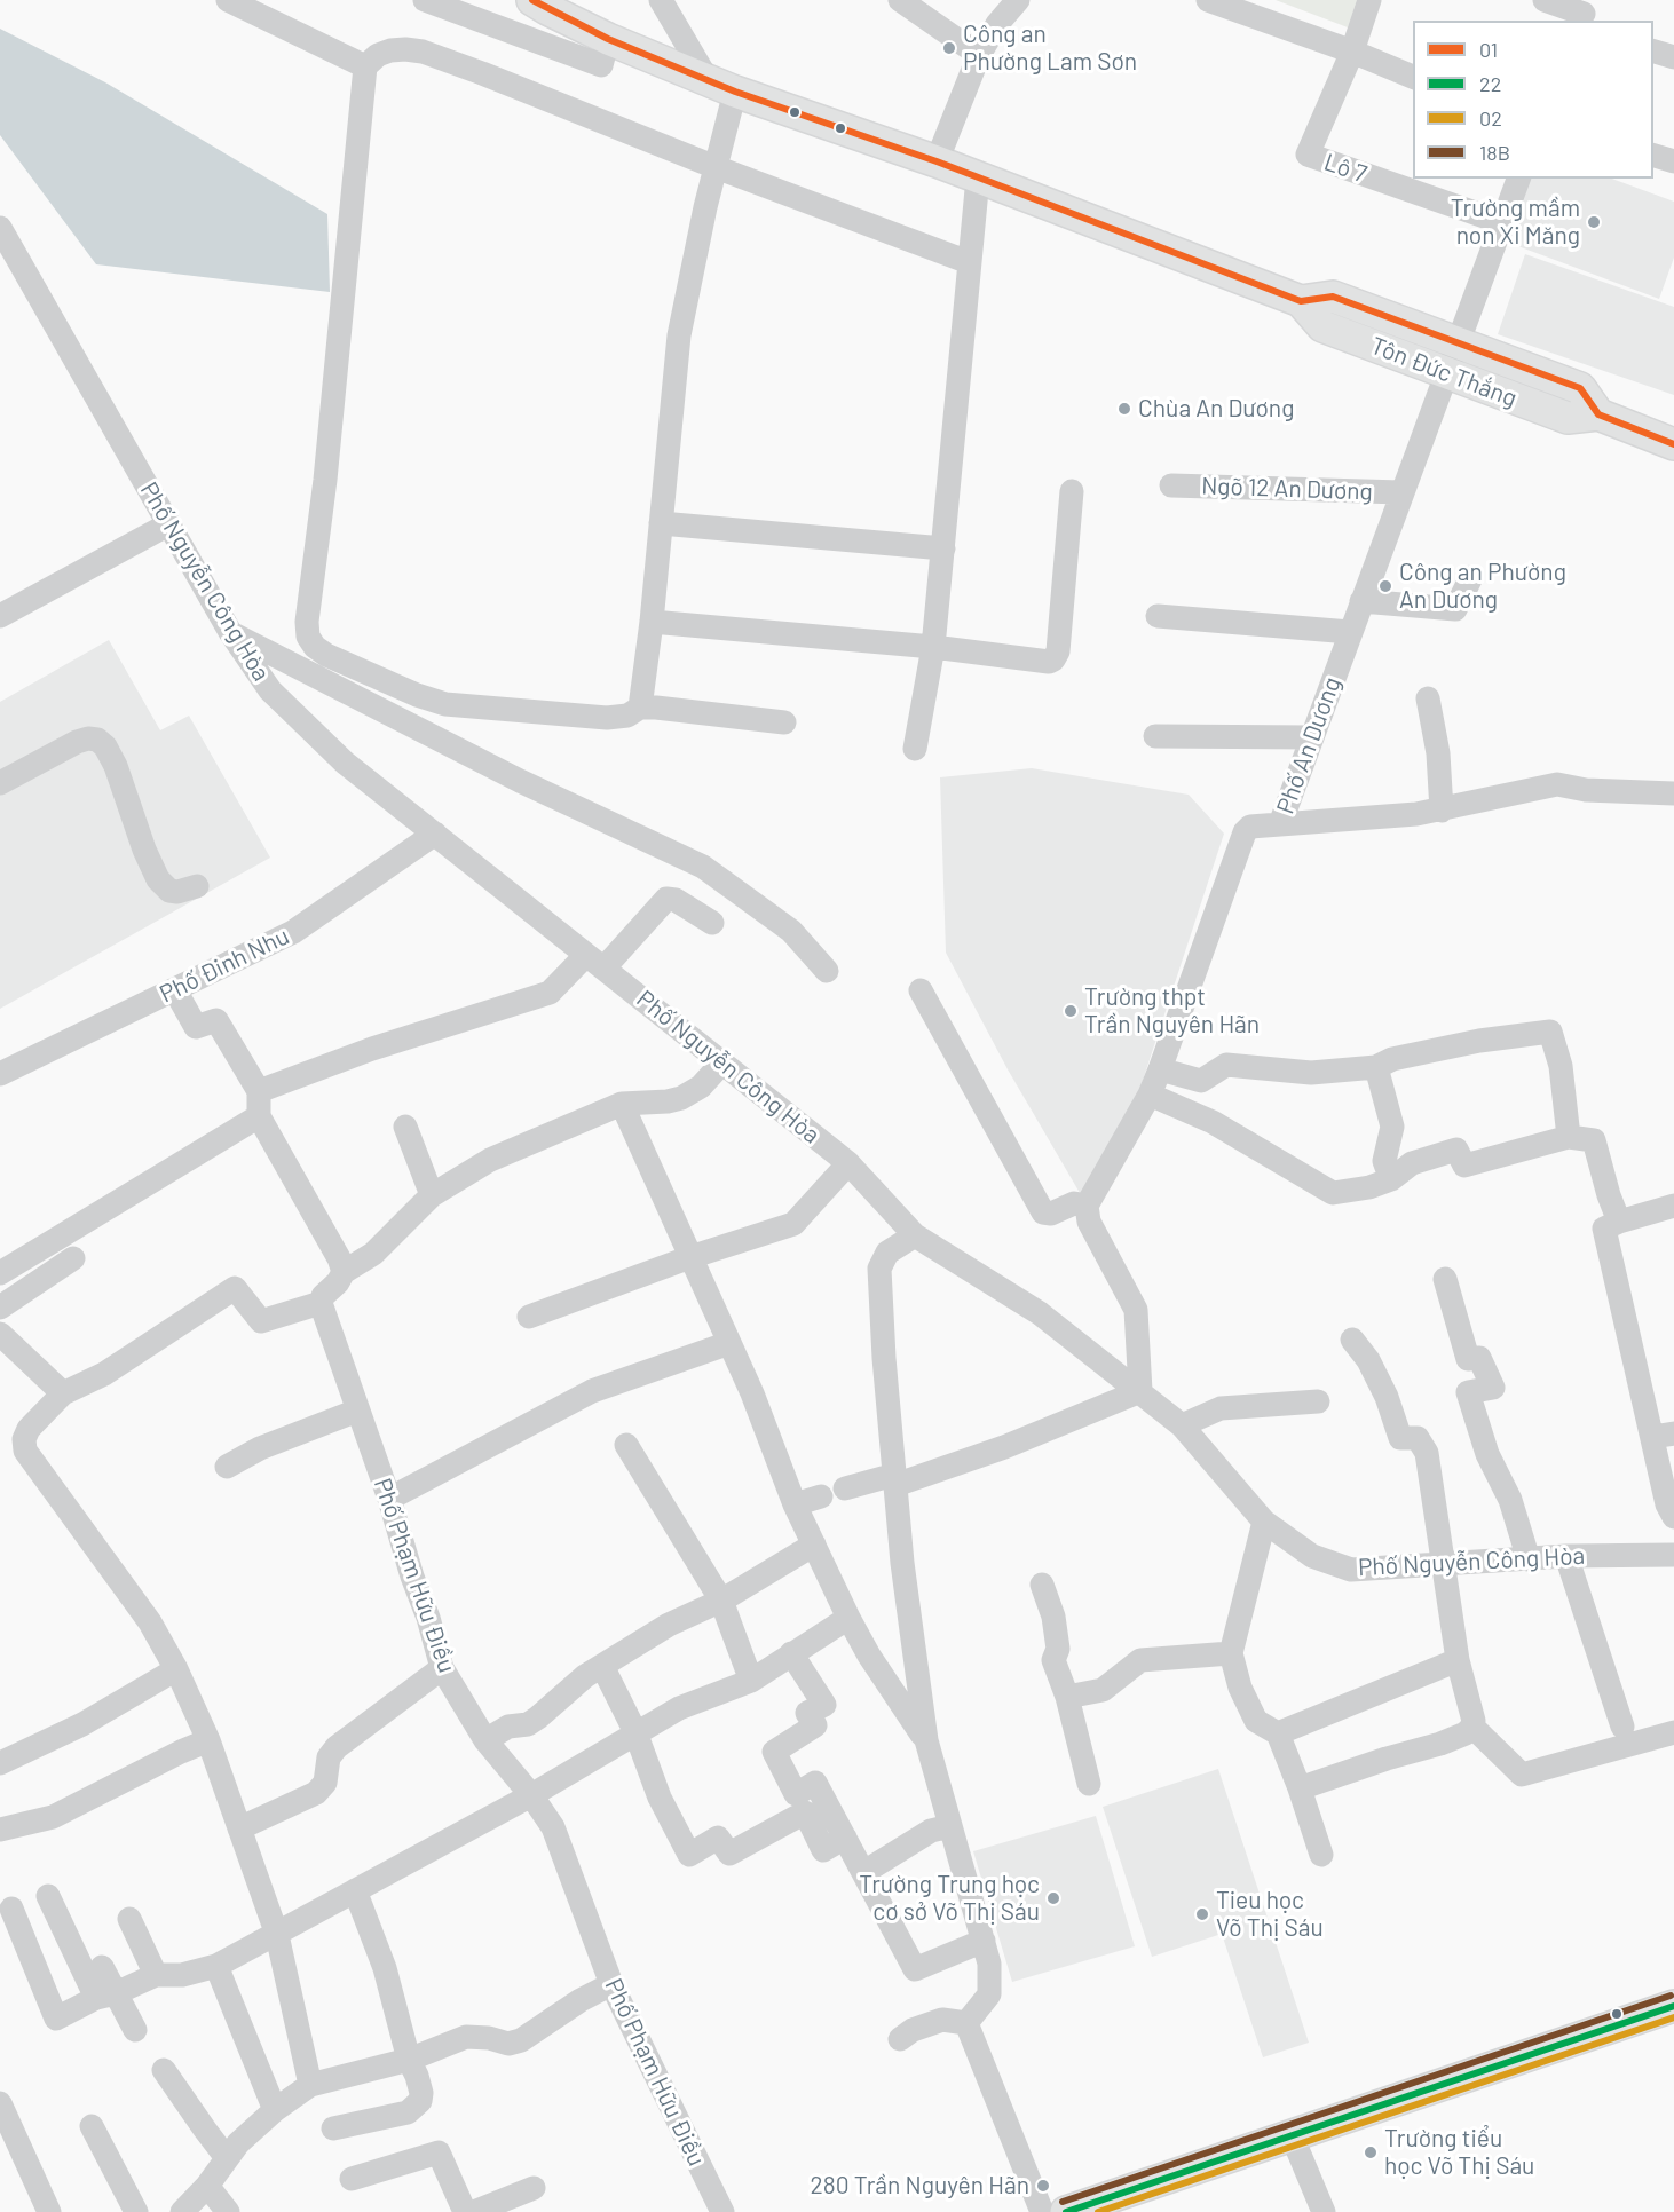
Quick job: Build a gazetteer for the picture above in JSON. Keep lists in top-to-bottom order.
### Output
{
  "streets": {
    "main road": ["Tôn Đức Thắng"],
    "street": [
      "Lô 7",
      "Ngõ 12 An Dương",
      "Phố Nguyễn Công Hòa",
      "Phố An Dương",
      "Phố Đinh Nhu",
      "Phố Phạm Hữu Điều"
    ]
  },
  "crossings": [
    ["Lô 7", "Phố An Dương"],
    ["Tôn Đức Thắng", "Phố An Dương"],
    ["Ngõ 12 An Dương", "Phố An Dương"],
    ["Phố Nguyễn Công Hòa", "Phố Đinh Nhu"]
  ],
  "places": [
    "Công an Phường Lam Sơn",
    "Trường mầm non Xi Măng",
    "Chùa An Dương",
    "Công an Phường An Dương",
    "Trường thpt Trần Nguyên Hãn",
    "Trường Trung học cơ sở Võ Thị Sáu",
    "Tieu học Võ Thị Sáu",
    "Trường tiểu học Võ Thị Sáu",
    "280 Trần Nguyên Hãn"
  ],
  "lines": [
    "transit line 01",
    "transit line 18B",
    "transit line 22",
    "transit line 02"
  ],
  "legend": [
    "01",
    "22",
    "02",
    "18B"
  ]
}
